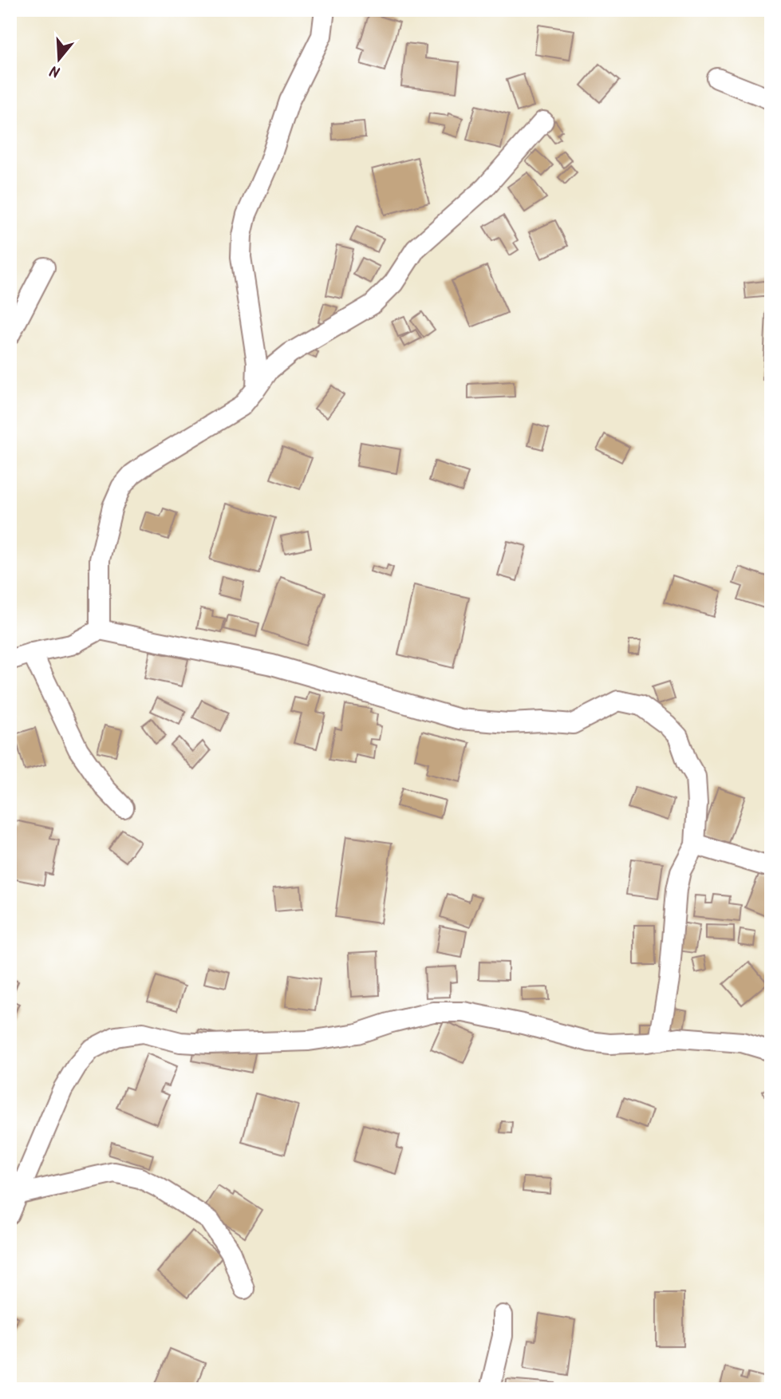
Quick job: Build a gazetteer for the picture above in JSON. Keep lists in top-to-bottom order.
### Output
{
  "north": "bottom"
}
